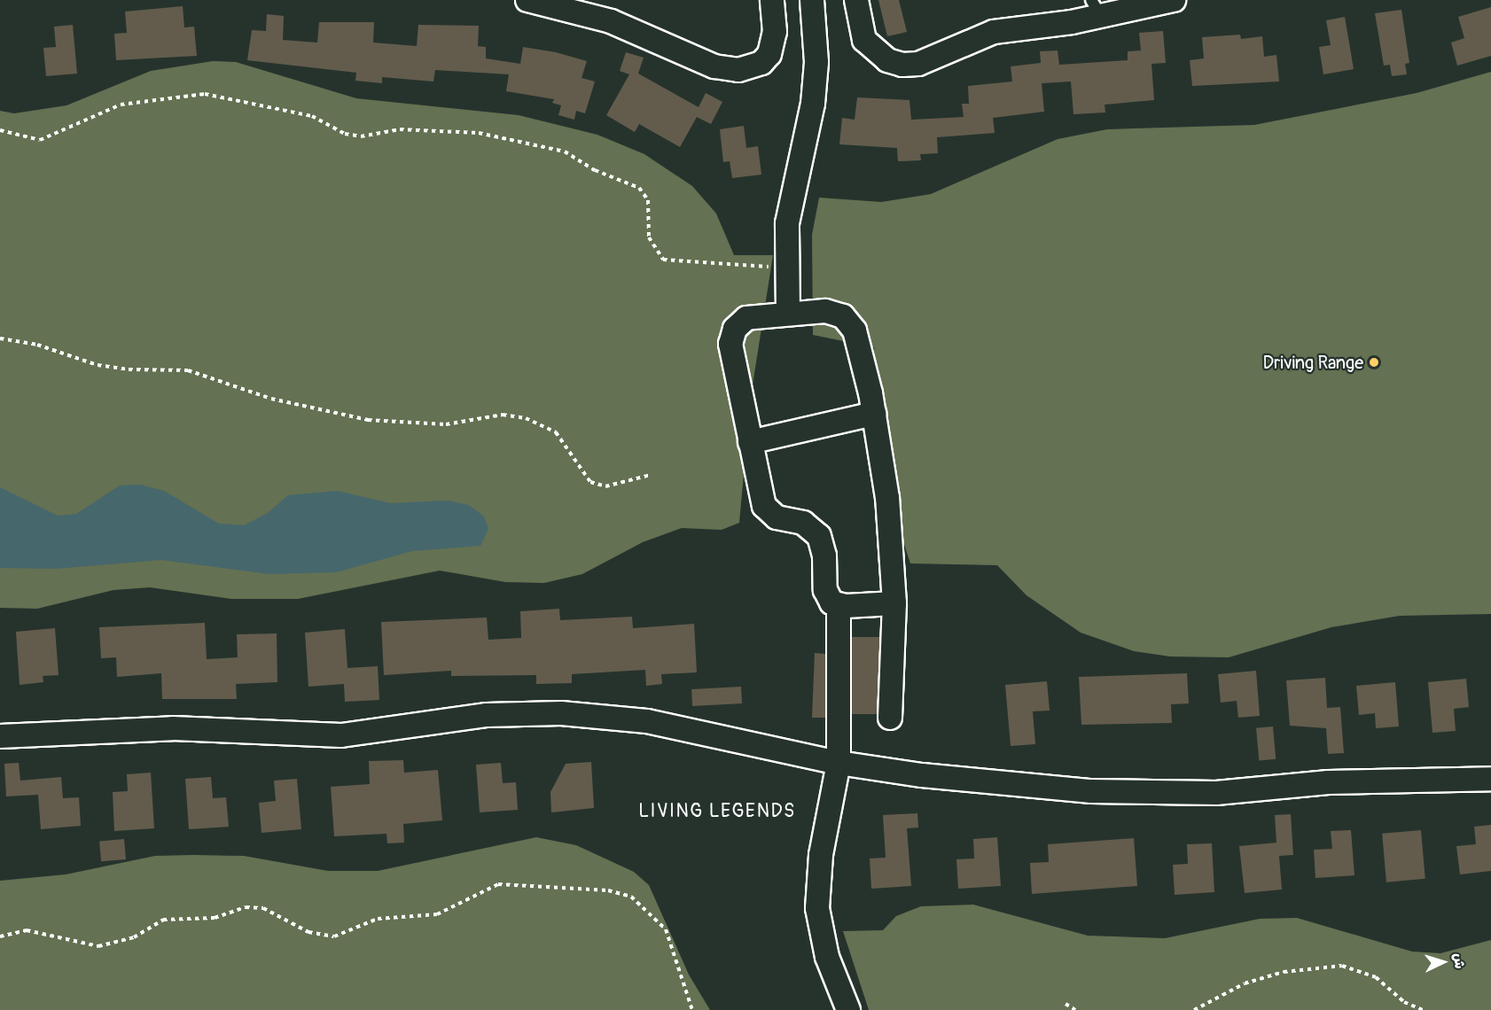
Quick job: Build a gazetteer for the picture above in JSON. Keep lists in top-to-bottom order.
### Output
{
  "districts": ["LIVING LEGENDS"],
  "places": ["Driving Range"],
  "north": "right"
}
